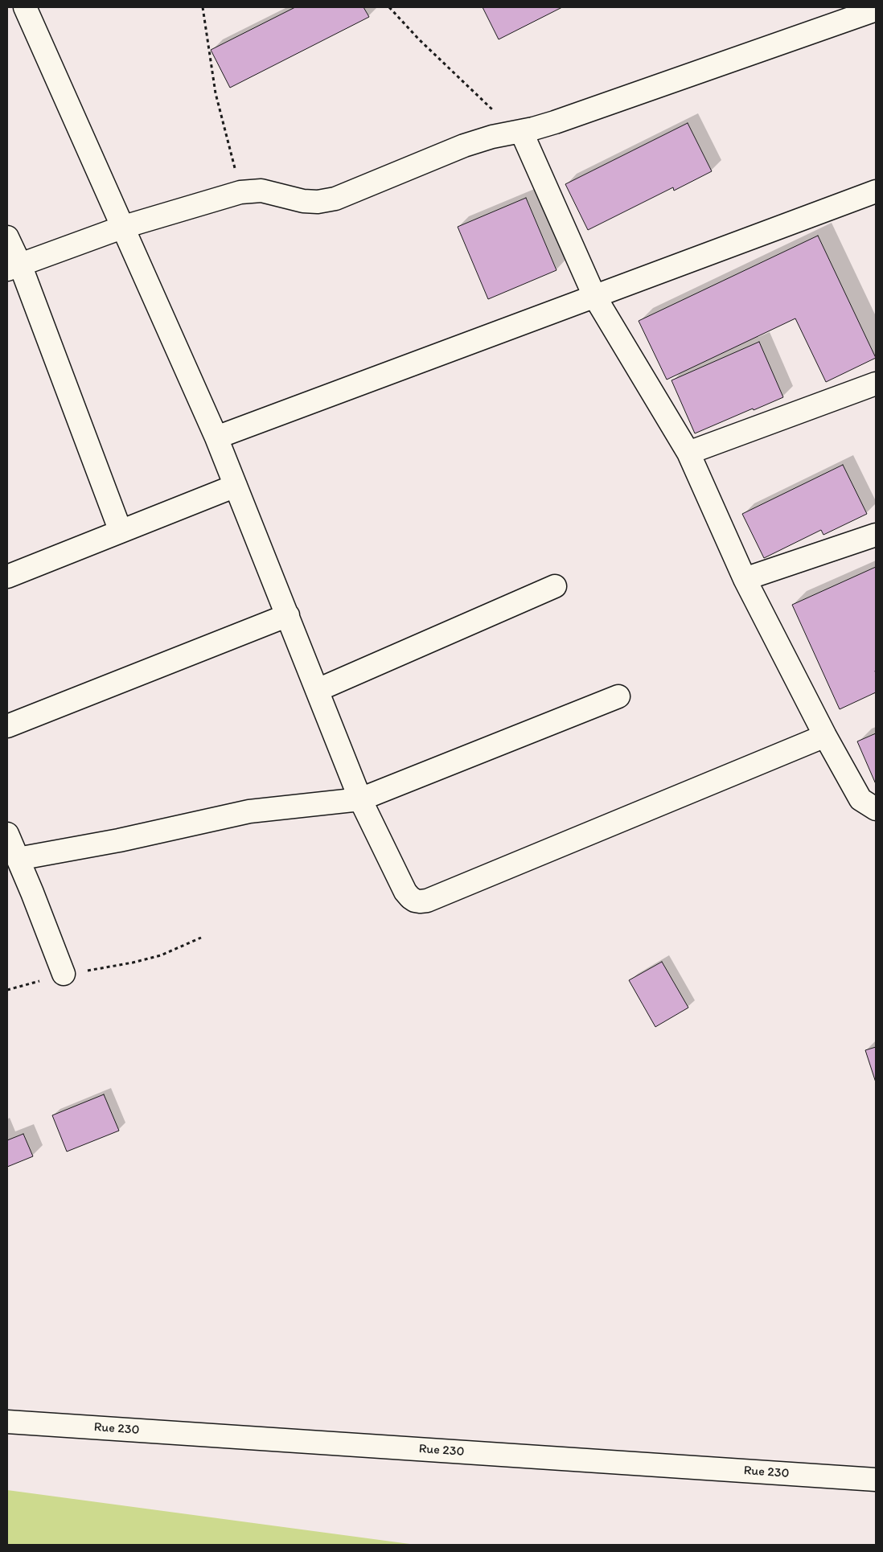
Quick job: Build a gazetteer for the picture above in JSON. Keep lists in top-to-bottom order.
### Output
{
  "streets": {
    "street": ["Rue 230"]
  }
}
